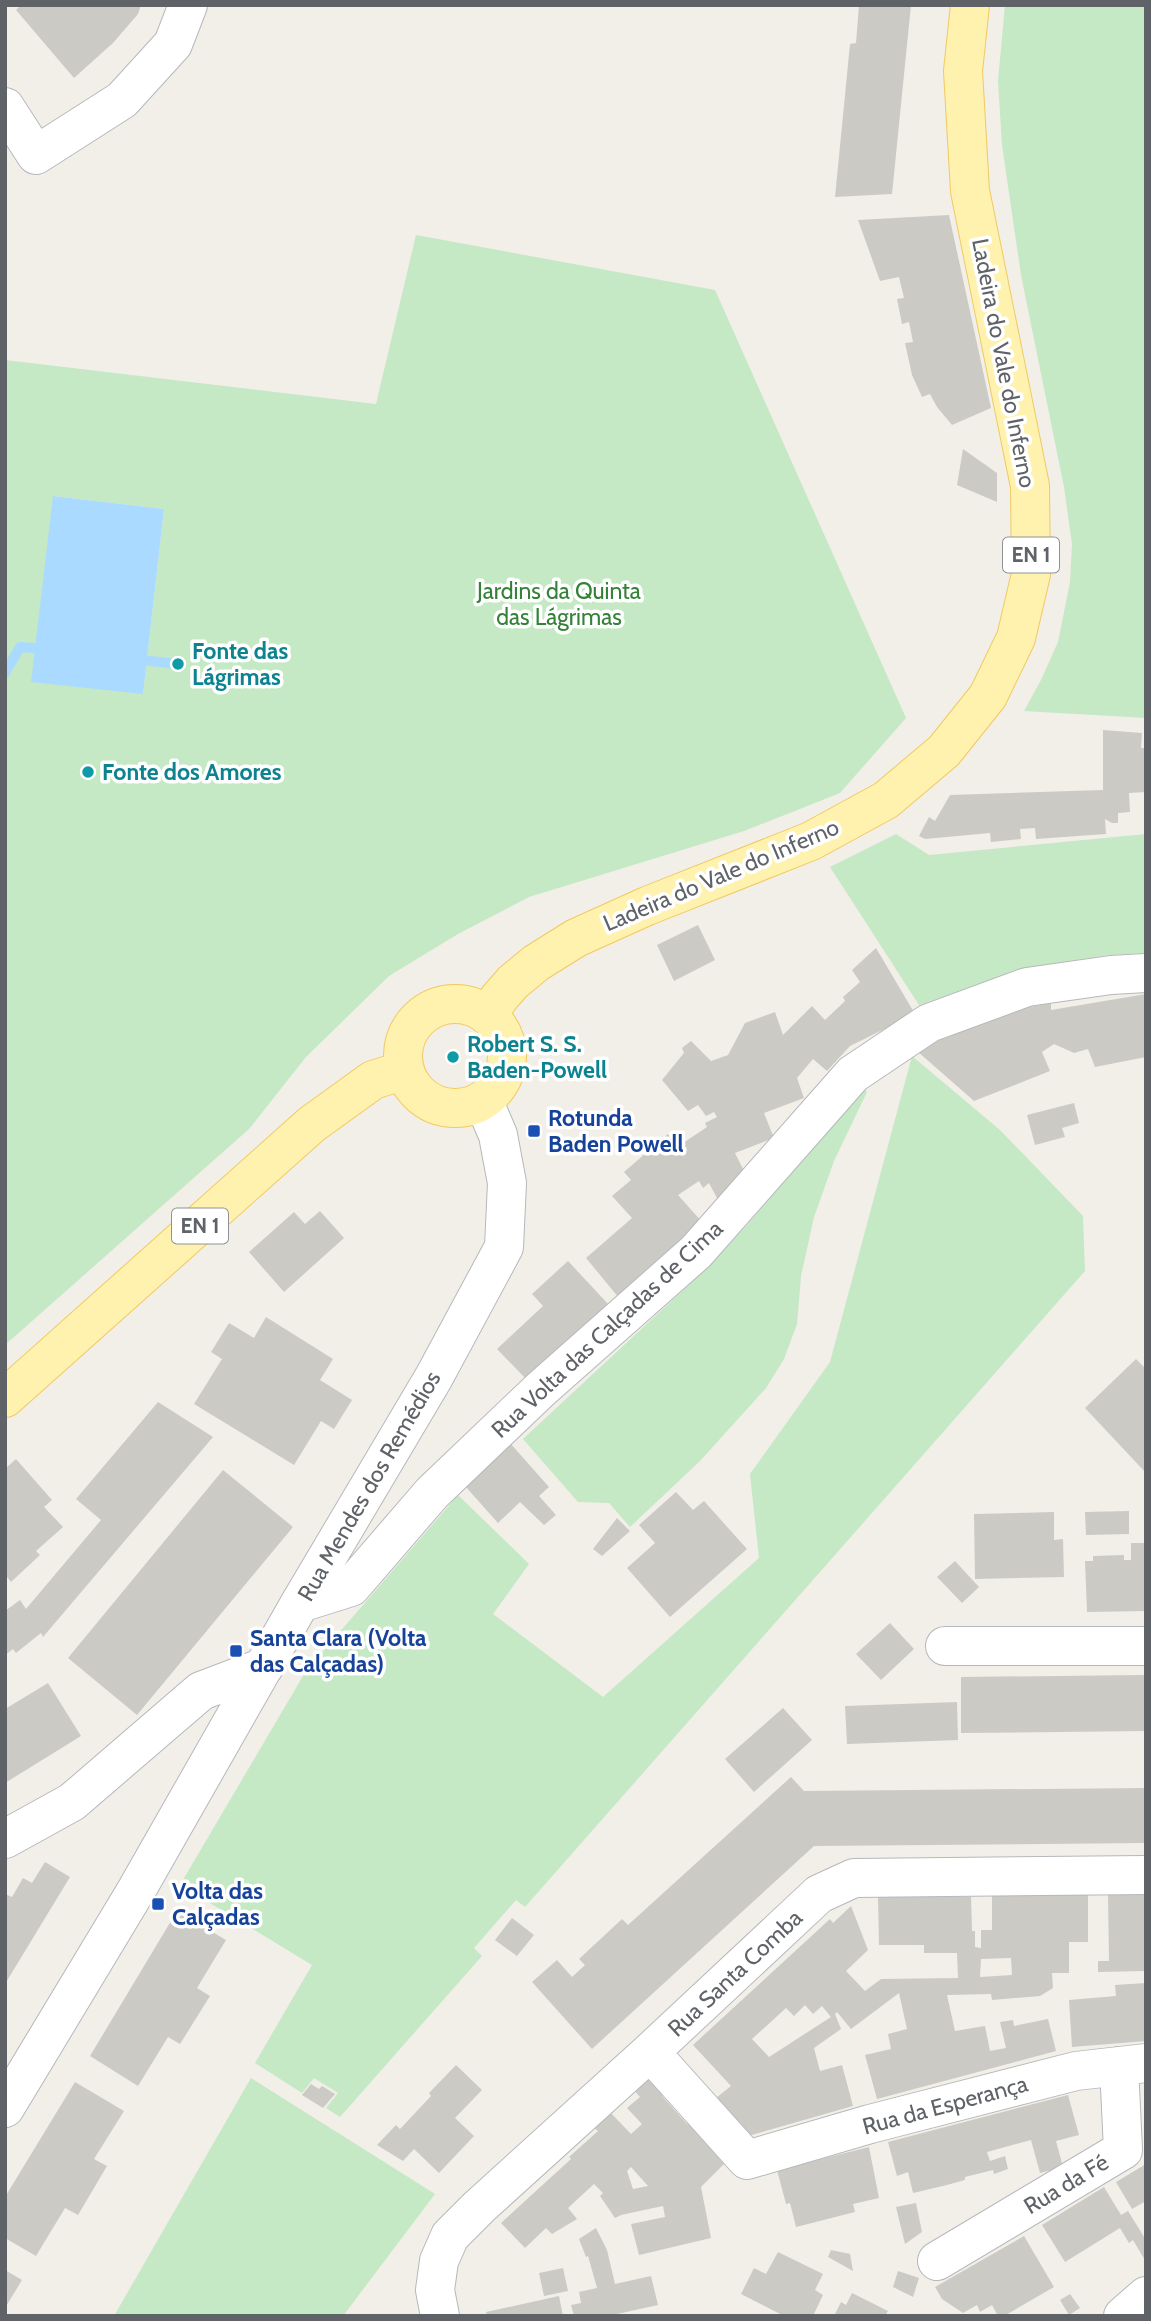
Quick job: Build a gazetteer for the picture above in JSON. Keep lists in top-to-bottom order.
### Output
{
  "streets": {
    "main road": ["Ladeira do Vale do Inferno", "EN 1"],
    "street": [
      "Rua Volta das Calçadas de Cima",
      "Rua Mendes dos Remédios",
      "Rua Santa Comba",
      "Rua da Esperança",
      "Rua da Fé"
    ]
  },
  "crossings": [
    ["Ladeira do Vale do Inferno", "EN 1"],
    ["Ladeira do Vale do Inferno", "Rua Mendes dos Remédios"],
    ["EN 1", "Rua Mendes dos Remédios"],
    ["Rua Volta das Calçadas de Cima", "Rua Mendes dos Remédios"],
    ["Rua Santa Comba", "Rua da Esperança"],
    ["Rua da Esperança", "Rua da Fé"]
  ],
  "parks": ["Jardins da Quinta das Lágrimas"],
  "places": {
    "other": ["Fonte das Lágrimas", "Fonte dos Amores", "Robert S. S. Baden-Powell"],
    "transit": ["Rotunda Baden Powell", "Santa Clara (Volta das Calçadas)", "Volta das Calçadas"]
  }
}
